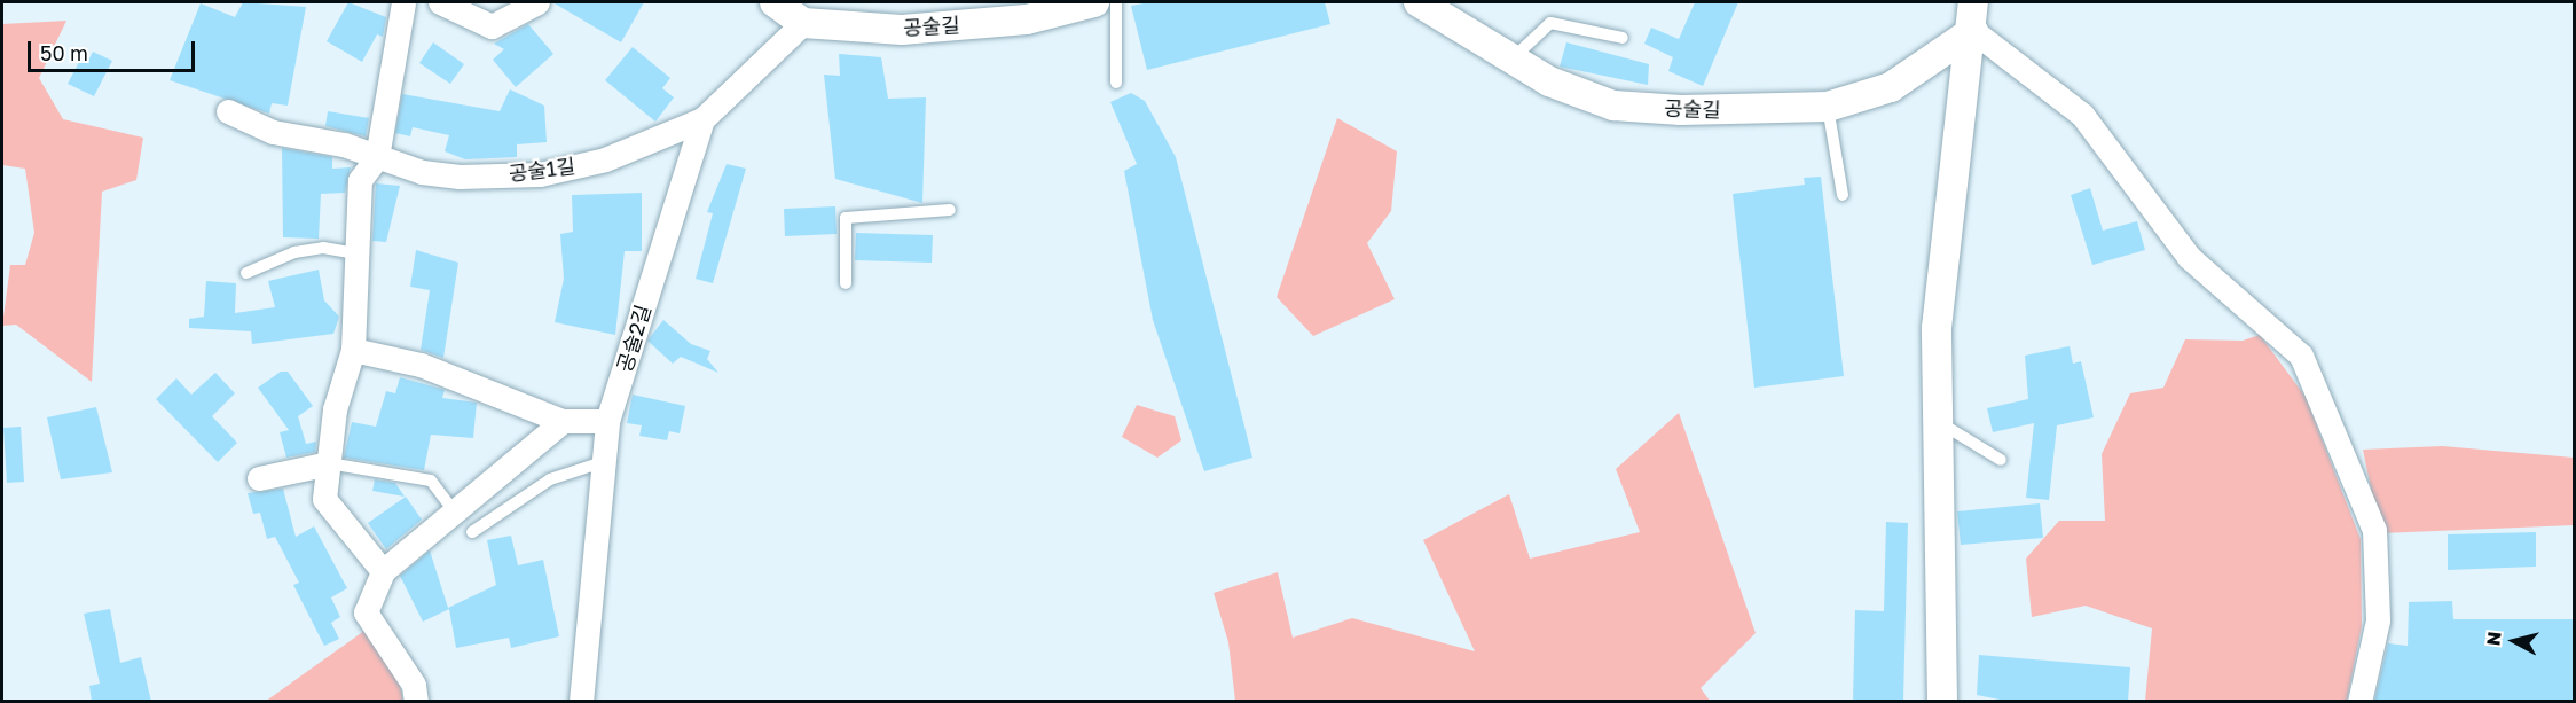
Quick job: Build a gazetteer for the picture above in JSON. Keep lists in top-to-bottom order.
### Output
{
  "streets": {
    "street": ["공술길", "공술1길", "공술2길"]
  },
  "crossings": [
    ["공술길", "공술2길"],
    ["공술1길", "공술2길"]
  ],
  "scale_bar": "50 m",
  "north": "left"
}
